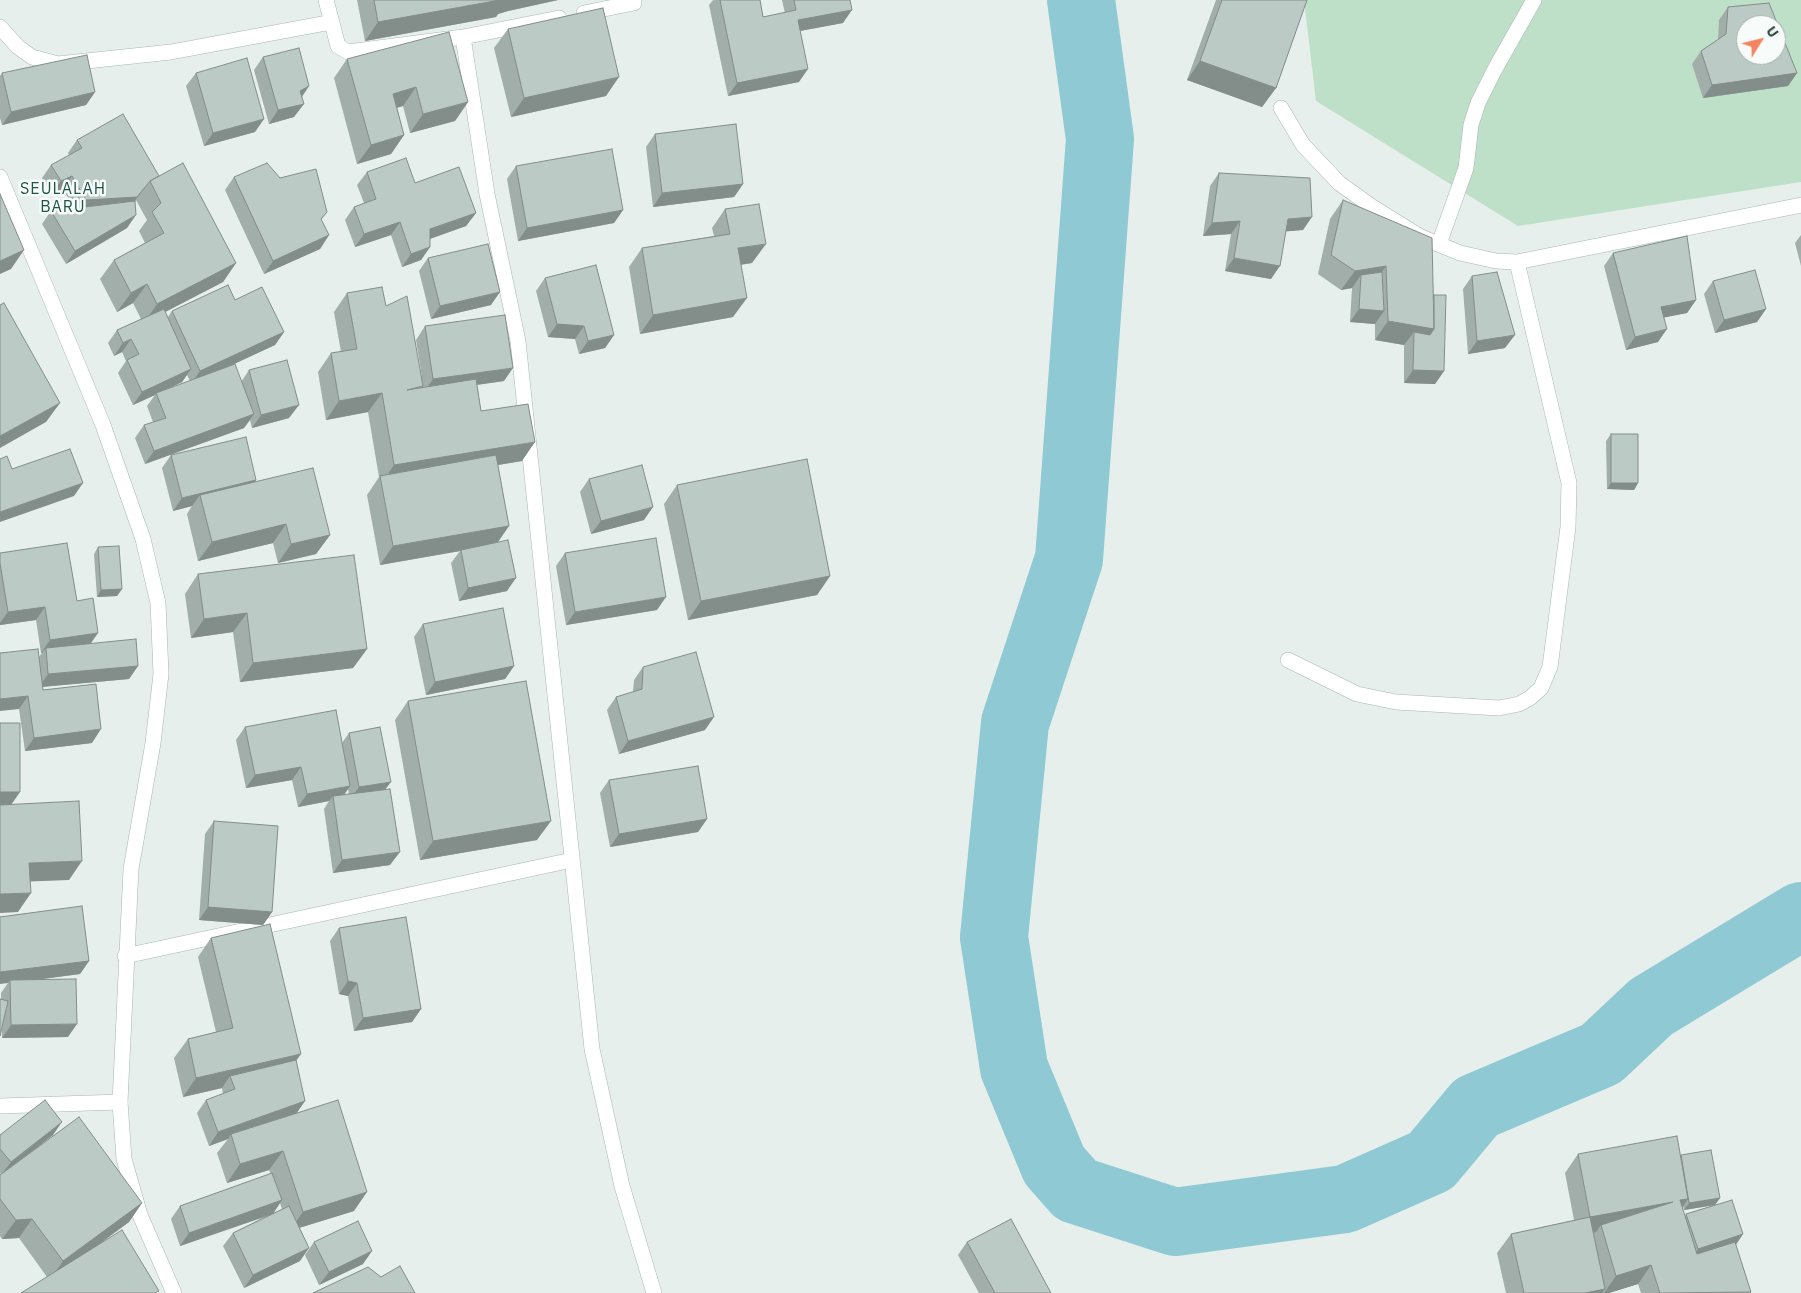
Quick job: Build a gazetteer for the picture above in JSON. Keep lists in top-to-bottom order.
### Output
{
  "districts": ["SEULALAH BARU"],
  "north": "top right"
}
